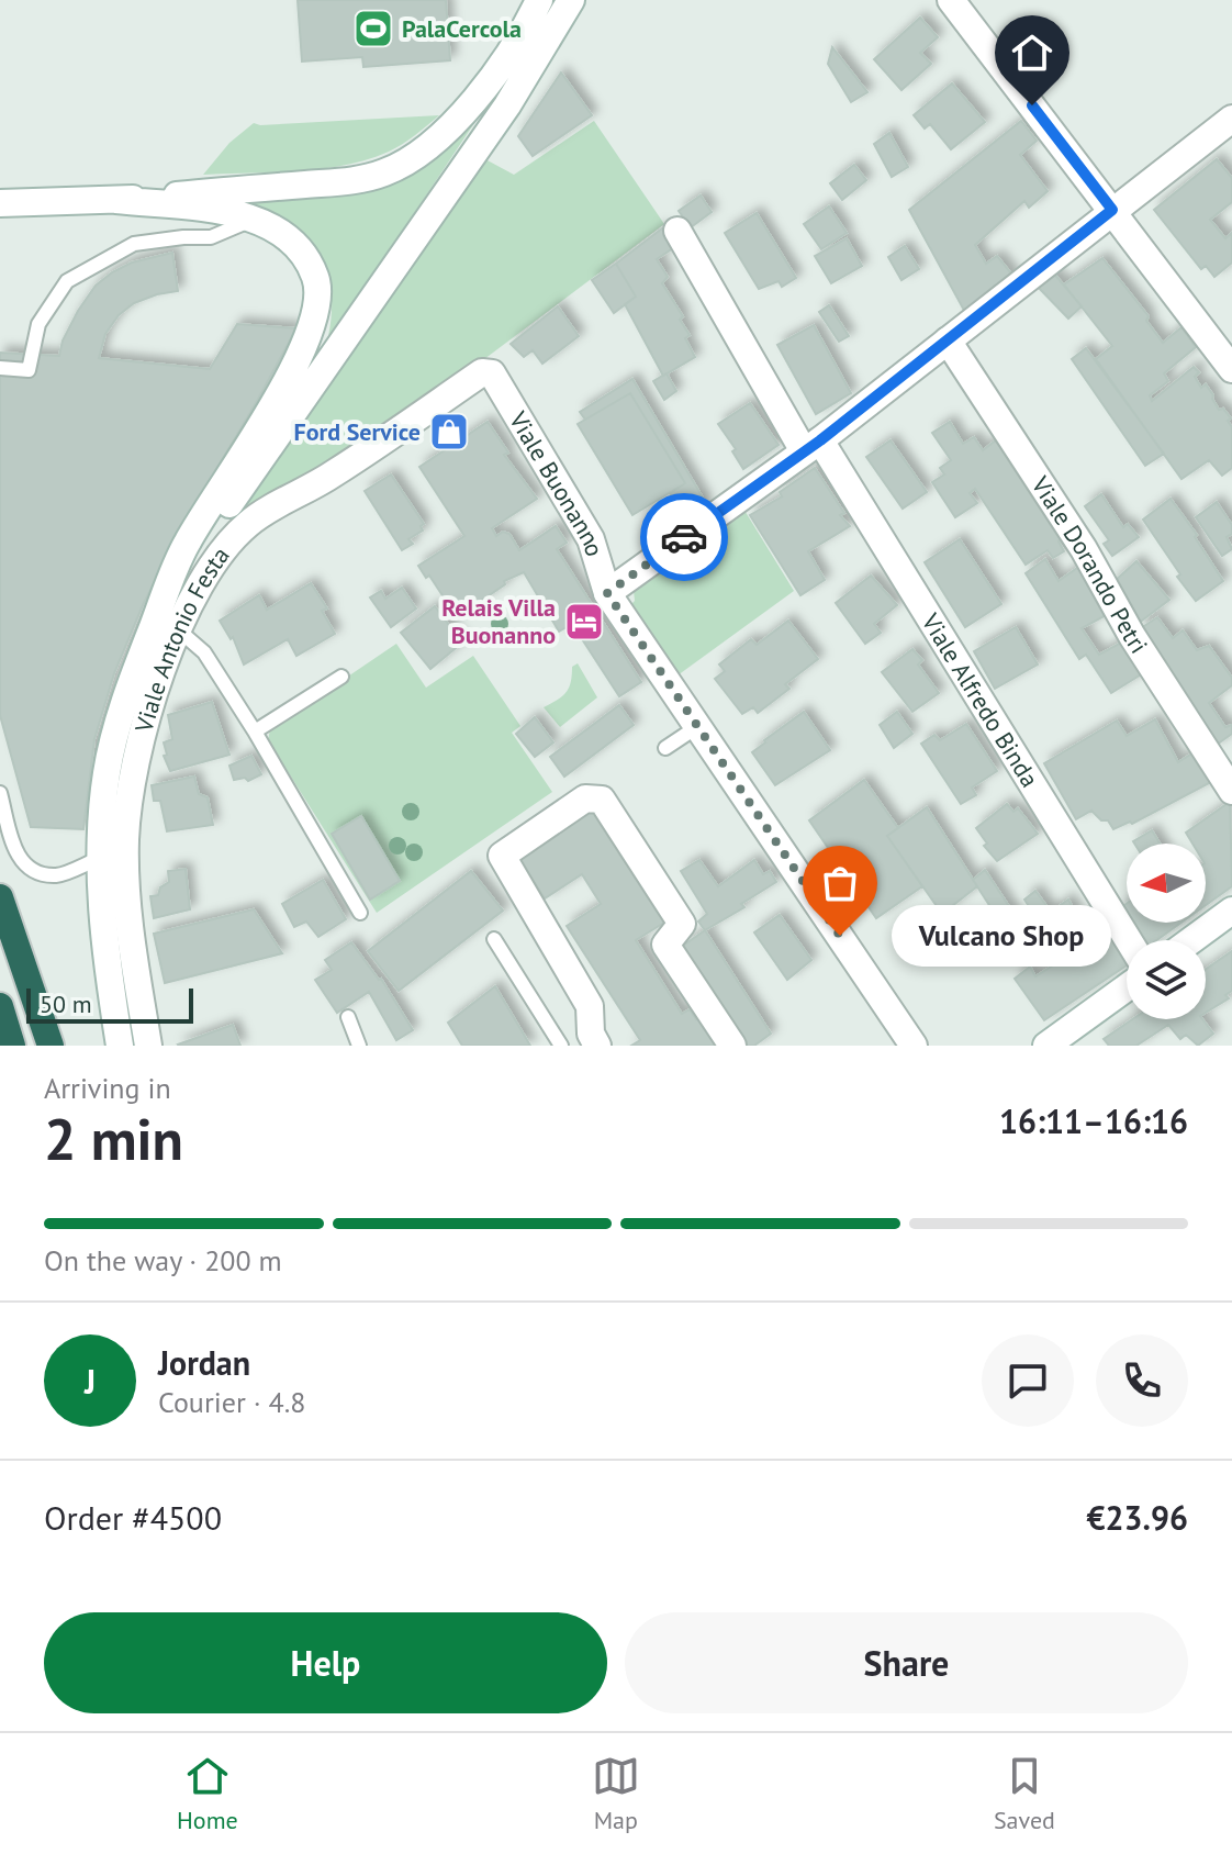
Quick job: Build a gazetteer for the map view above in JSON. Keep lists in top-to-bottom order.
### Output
{
  "streets": {
    "street": [
      "Viale Buonanno",
      "Viale Dorando Petri",
      "Viale Antonio Festa",
      "Viale Alfredo Binda"
    ]
  },
  "crossings": [
    ["Viale Buonanno", "Viale Antonio Festa"]
  ],
  "places": {
    "sports": ["PalaCercola"],
    "shop": ["Ford Service"],
    "hotel": ["Relais Villa Buonanno"],
    "other": ["Vulcano Shop"]
  },
  "scale_bar": "50 m",
  "north": "left",
  "page": {
    "bubble": "Vulcano Shop",
    "scale": "50 m",
    "heading": ["2 min", "Arriving in", "16:11–16:16"],
    "panel": [
      "Jordan",
      "Courier · 4.8",
      "Order #4500",
      "€23.96"
    ],
    "bar": "On the way · 200 m",
    "round": "J",
    "buttons": ["Help", "Share"],
    "tabs": ["Home", "Map", "Saved"]
  }
}
